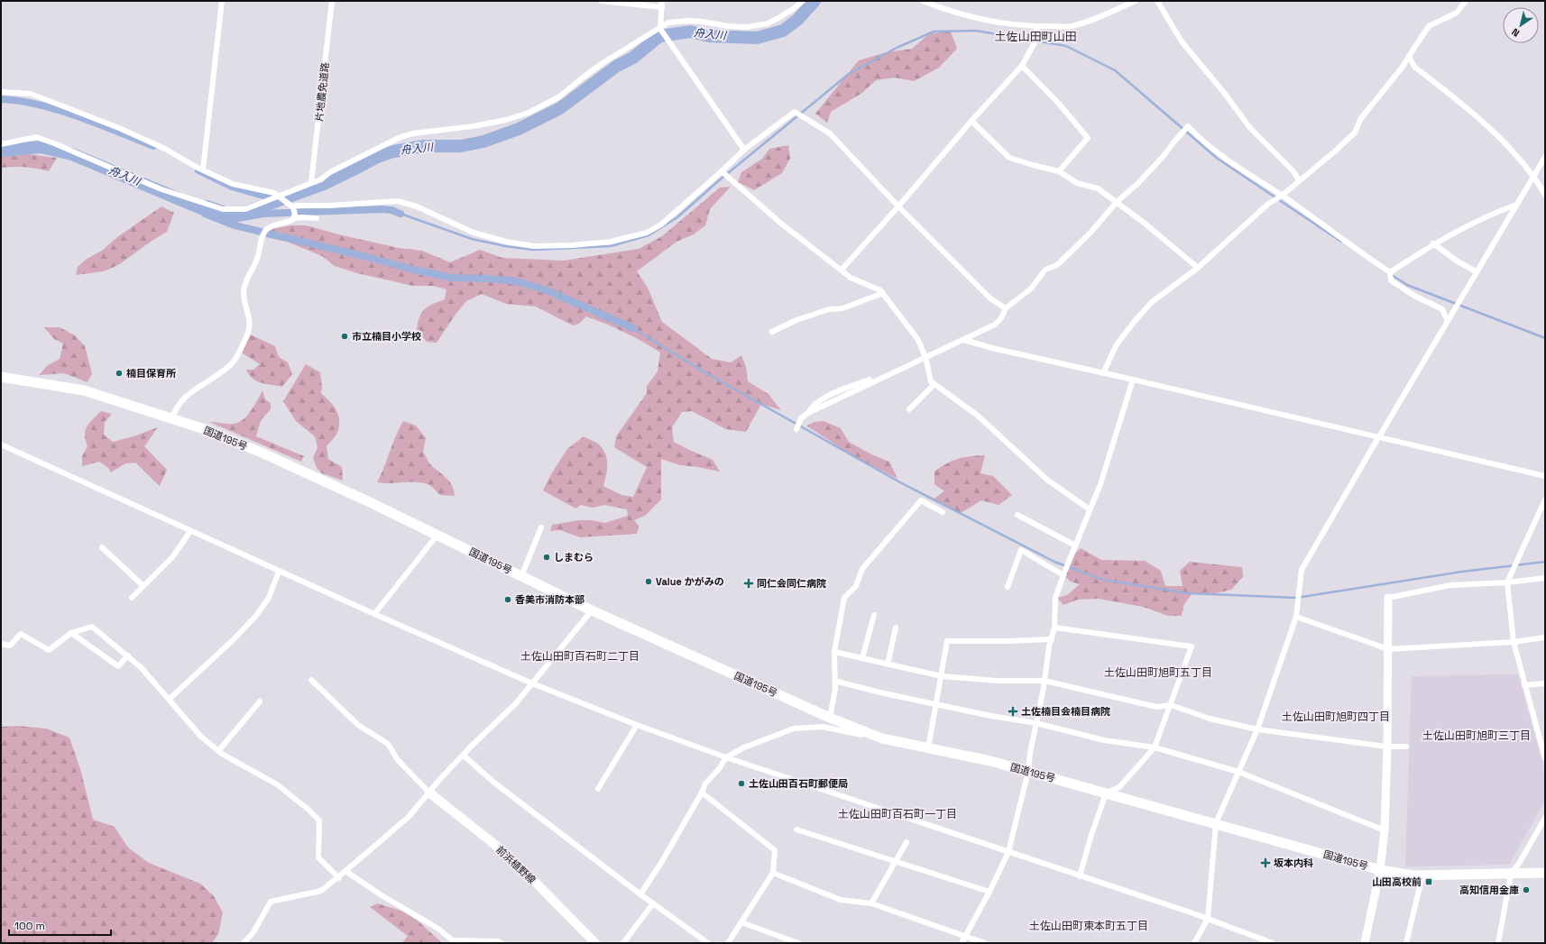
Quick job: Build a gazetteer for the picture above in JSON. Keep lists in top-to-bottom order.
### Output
{
  "streets": {
    "highway": ["国道195号"],
    "main road": ["前浜植野線"],
    "street": ["片地農免道路"]
  },
  "districts": [
    "土佐山田町山田",
    "土佐山田町百石町二丁目",
    "土佐山田町旭町五丁目",
    "土佐山田町旭町四丁目",
    "土佐山田町旭町三丁目",
    "土佐山田町百石町一丁目",
    "土佐山田町東本町五丁目"
  ],
  "water": ["舟入川"],
  "places": {
    "other": [
      "市立楠目小学校",
      "楠目保育所",
      "しまむら",
      "Value かがみの",
      "香美市消防本部",
      "土佐山田百石町郵便局",
      "高知信用金庫"
    ],
    "health": ["同仁会同仁病院", "土佐楠目会楠目病院", "坂本内科"],
    "transit": ["山田高校前"]
  },
  "scale_bar": "100 m",
  "north": "bottom left"
}
